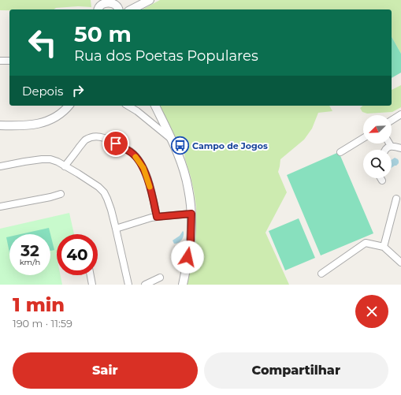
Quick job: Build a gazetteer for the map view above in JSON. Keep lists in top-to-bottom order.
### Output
{
  "places": {
    "bus stop": ["Campo de Jogos"]
  },
  "north": "bottom left",
  "page": {
    "turn": ["50 m", "Rua dos Poetas Populares"],
    "then": "Depois",
    "speed": "32 km/h",
    "limit": "40",
    "heading": ["1 min", "190 m · 11:59"],
    "buttons": ["Sair", "Compartilhar"]
  }
}
